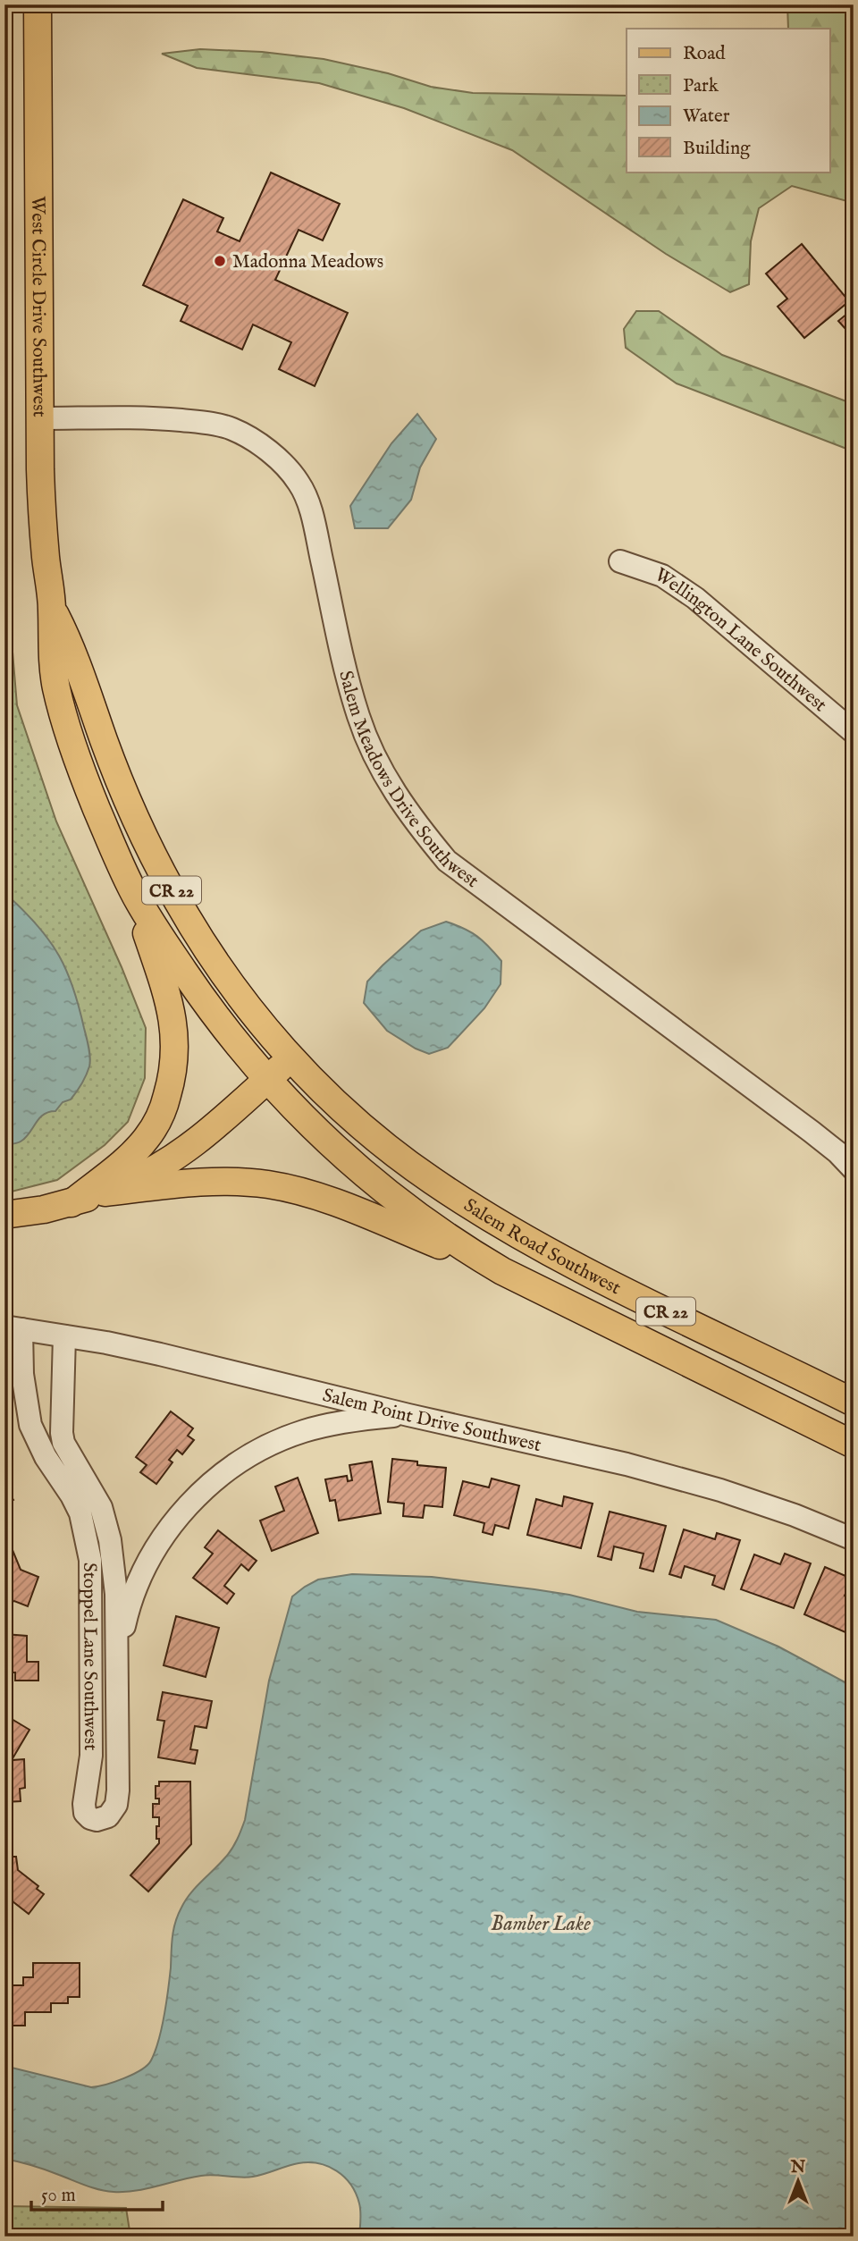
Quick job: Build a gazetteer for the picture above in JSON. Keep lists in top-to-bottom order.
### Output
{
  "streets": {
    "main road": ["West Circle Drive Southwest", "CR 22", "Salem Road Southwest"],
    "street": [
      "Wellington Lane Southwest",
      "Salem Meadows Drive Southwest",
      "Salem Point Drive Southwest",
      "Stoppel Lane Southwest"
    ]
  },
  "crossings": [
    ["West Circle Drive Southwest", "Salem Meadows Drive Southwest"],
    ["West Circle Drive Southwest", "Salem Road Southwest"],
    ["Salem Point Drive Southwest", "Stoppel Lane Southwest"]
  ],
  "water": ["Bamber Lake"],
  "places": ["Madonna Meadows"],
  "legend": [
    "Road",
    "Park",
    "Water",
    "Building"
  ],
  "scale_bar": "50 m",
  "north": "top"
}
